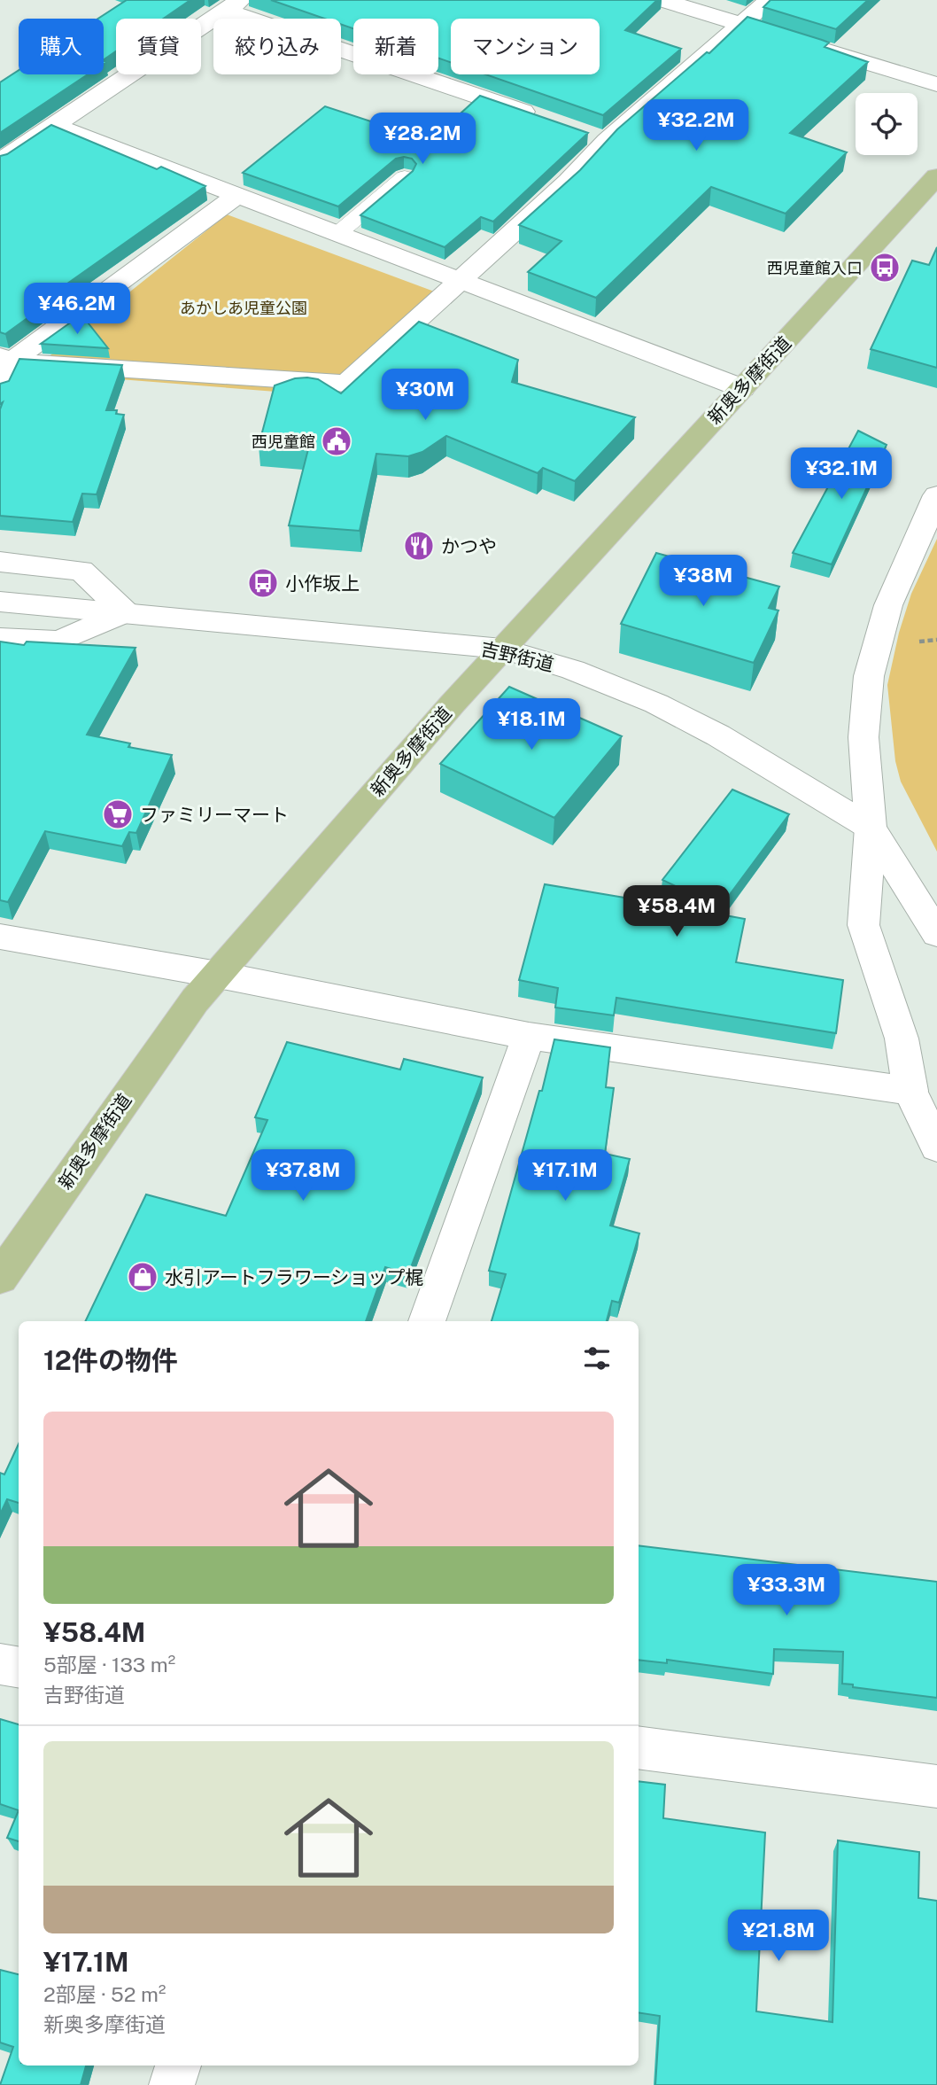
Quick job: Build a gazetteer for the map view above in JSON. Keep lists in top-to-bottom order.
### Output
{
  "streets": {
    "main road": ["新奥多摩街道"],
    "street": ["吉野街道"]
  },
  "crossings": [
    ["新奥多摩街道", "吉野街道"]
  ],
  "parks": ["あかしあ児童公園"],
  "places": {
    "bus stop": ["西児童館入口", "小作坂上"],
    "public building": ["西児童館"],
    "restaurant": ["かつや"],
    "supermarket": ["ファミリーマート"],
    "shop": ["水引アートフラワーショップ梶"]
  },
  "page": {
    "chip": [
      "購入",
      "賃貸",
      "絞り込み",
      "新着",
      "マンション"
    ],
    "price": [
      "¥32.2M",
      "¥28.2M",
      "¥46.2M",
      "¥30M",
      "¥32.1M",
      "¥38M",
      "¥18.1M",
      "¥58.4M",
      "¥37.8M",
      "¥17.1M",
      "¥33.3M",
      "¥21.8M"
    ],
    "heading": "12件の物件",
    "list": [
      {
        "name": "¥58.4M",
        "note": "5部屋 · 133 m² · 吉野街道"
      },
      {
        "name": "¥17.1M",
        "note": "2部屋 · 52 m² · 新奥多摩街道"
      }
    ]
  }
}
